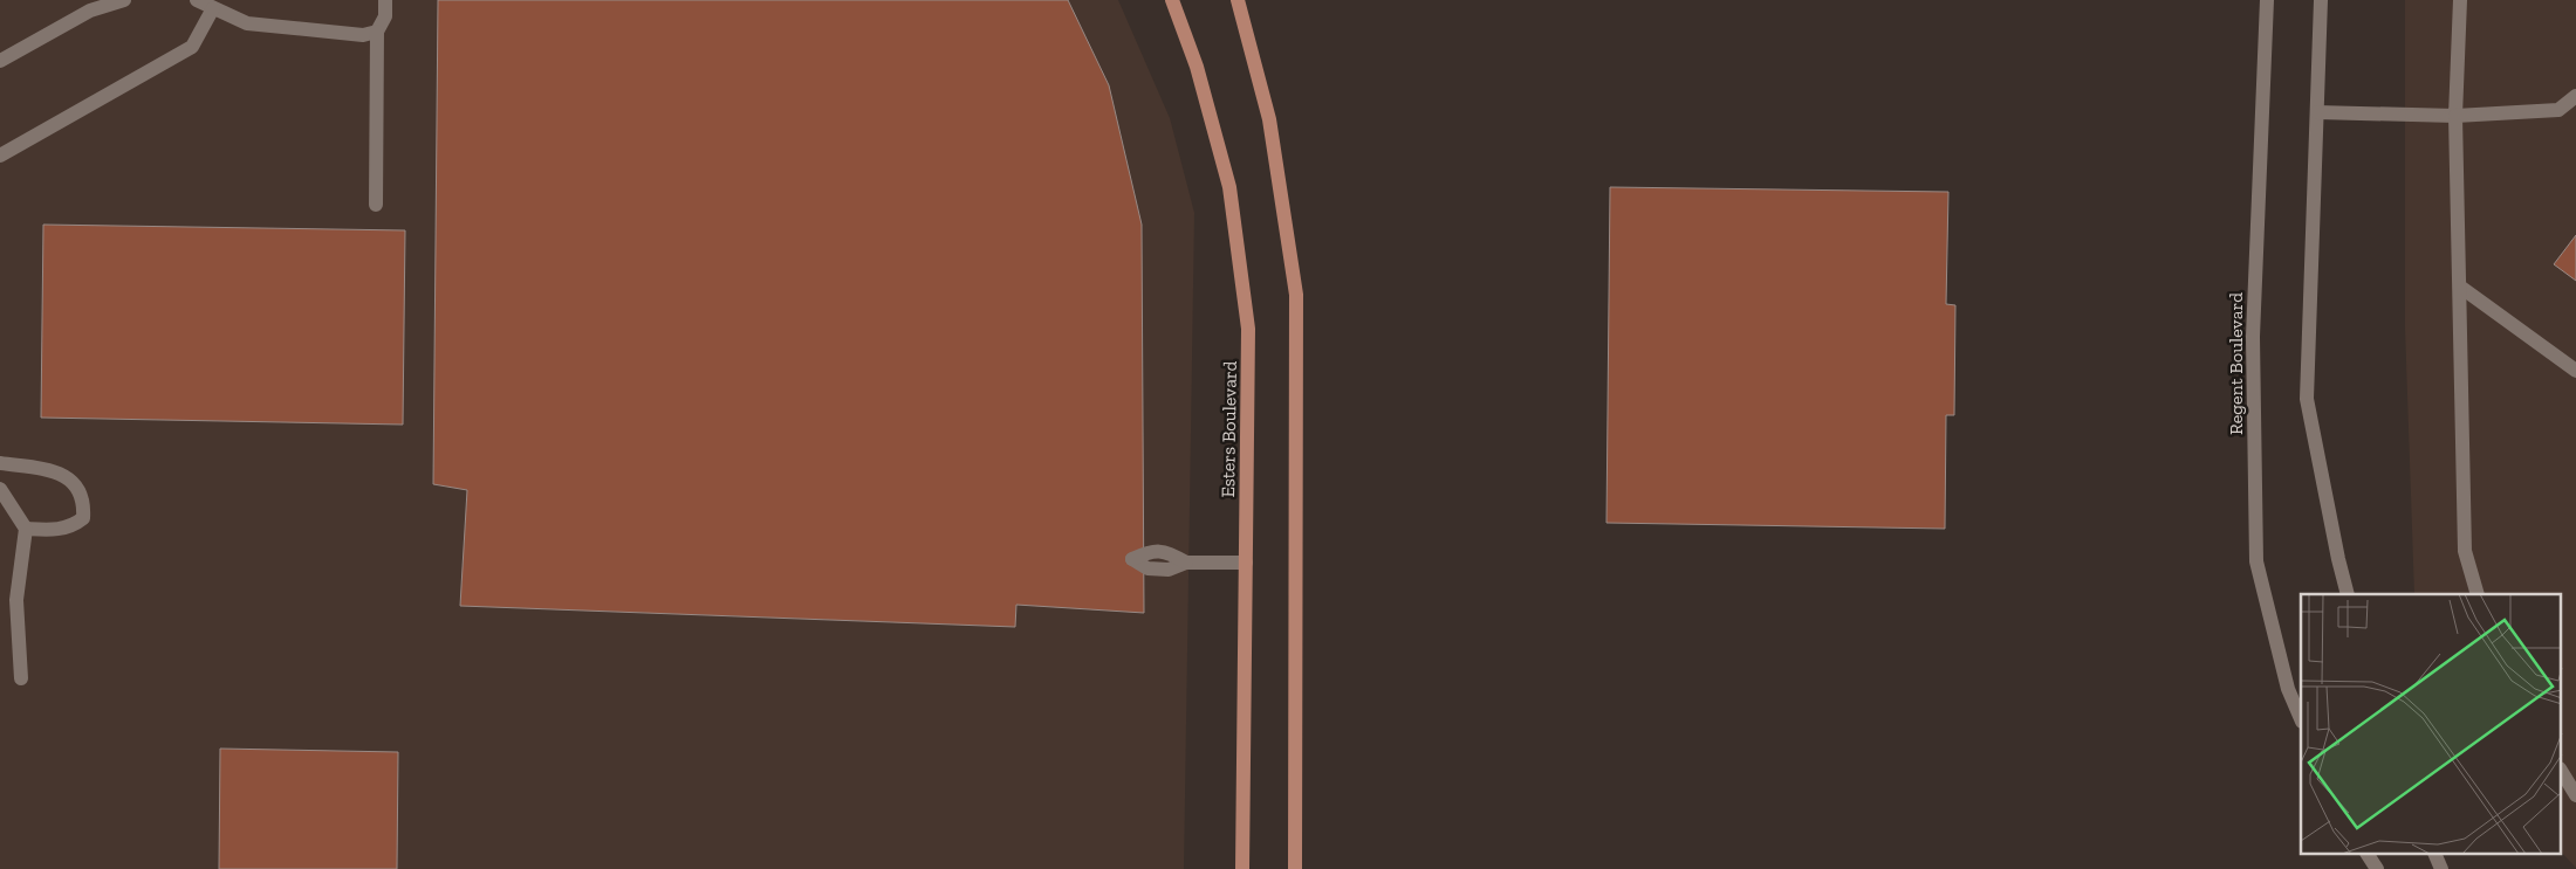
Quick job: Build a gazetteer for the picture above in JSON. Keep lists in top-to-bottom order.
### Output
{
  "streets": {
    "main road": ["Esters Boulevard"],
    "street": ["Regent Boulevard"]
  }
}
